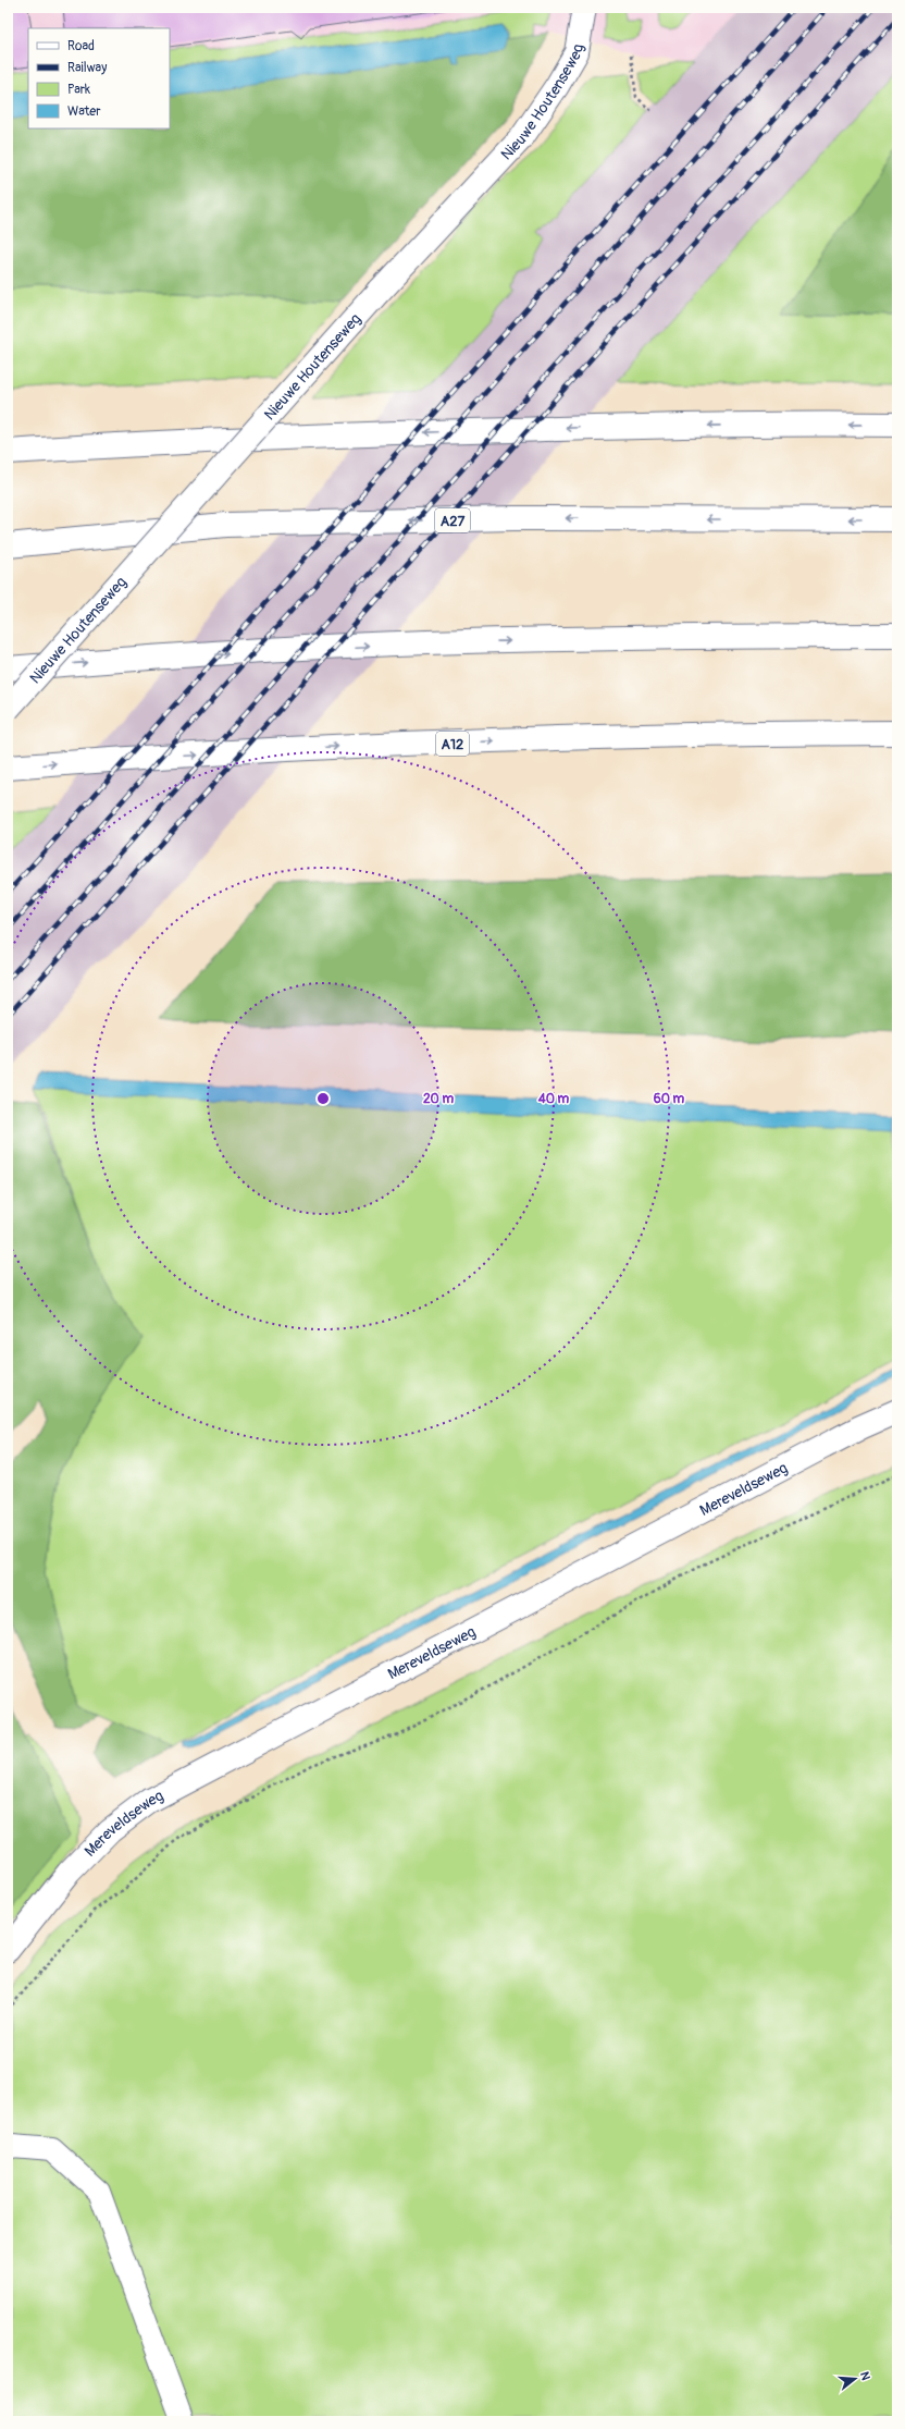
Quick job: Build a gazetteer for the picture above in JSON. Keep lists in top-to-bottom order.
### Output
{
  "streets": {
    "main road": [
      "Nieuwe Houtenseweg",
      "A27",
      "A12",
      "Mereveldseweg"
    ]
  },
  "legend": [
    "Road",
    "Railway",
    "Park",
    "Water"
  ],
  "north": "right",
  "rings": ["20 m", "40 m", "60 m"]
}
